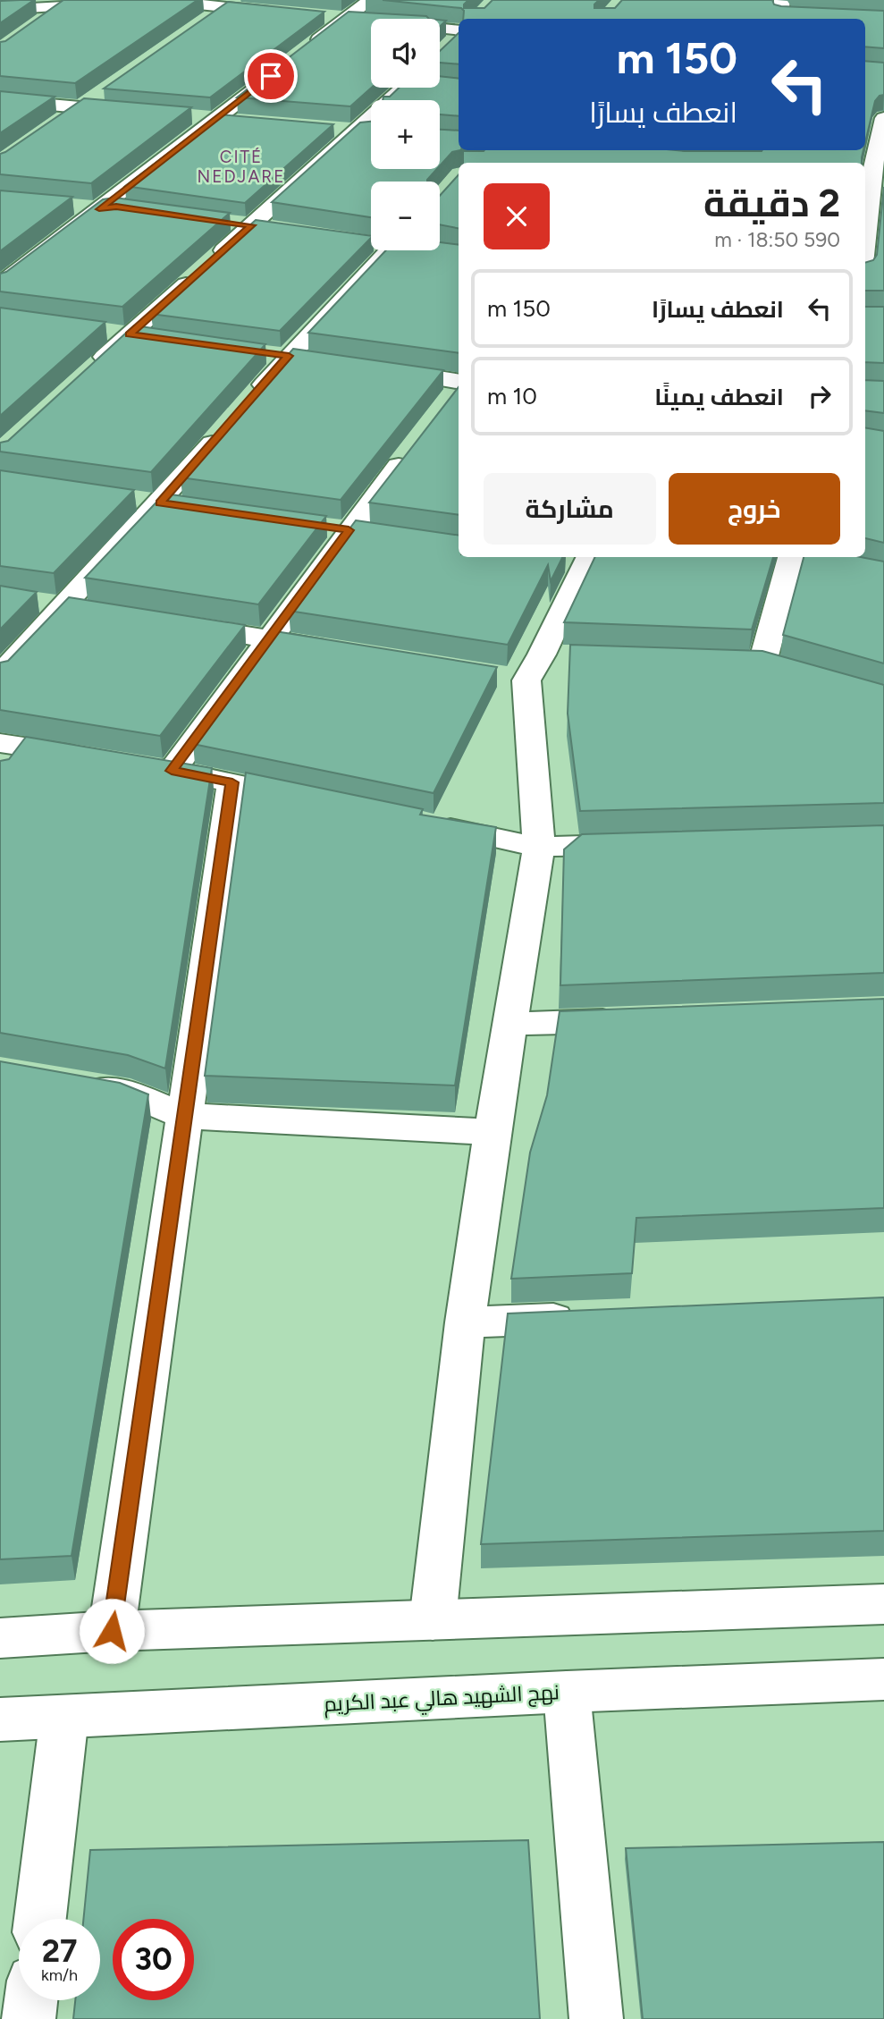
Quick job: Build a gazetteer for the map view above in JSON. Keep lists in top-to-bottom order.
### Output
{
  "streets": {
    "street": ["نهج الشهيد هالي عبد الكريم"]
  },
  "districts": ["CITÉ NEDJARE"],
  "page": {
    "map_buttons": ["+", "−"],
    "turn": ["150 m", "انعطف يسارًا"],
    "heading": ["2 دقيقة", "590 m · 18:50"],
    "list": [
      {
        "name": "انعطف يسارًا",
        "value": "150 m"
      },
      {
        "name": "انعطف يمينًا",
        "value": "10 m"
      }
    ],
    "buttons": ["خروج", "مشاركة"],
    "speed": "27 km/h",
    "limit": "30"
  }
}
